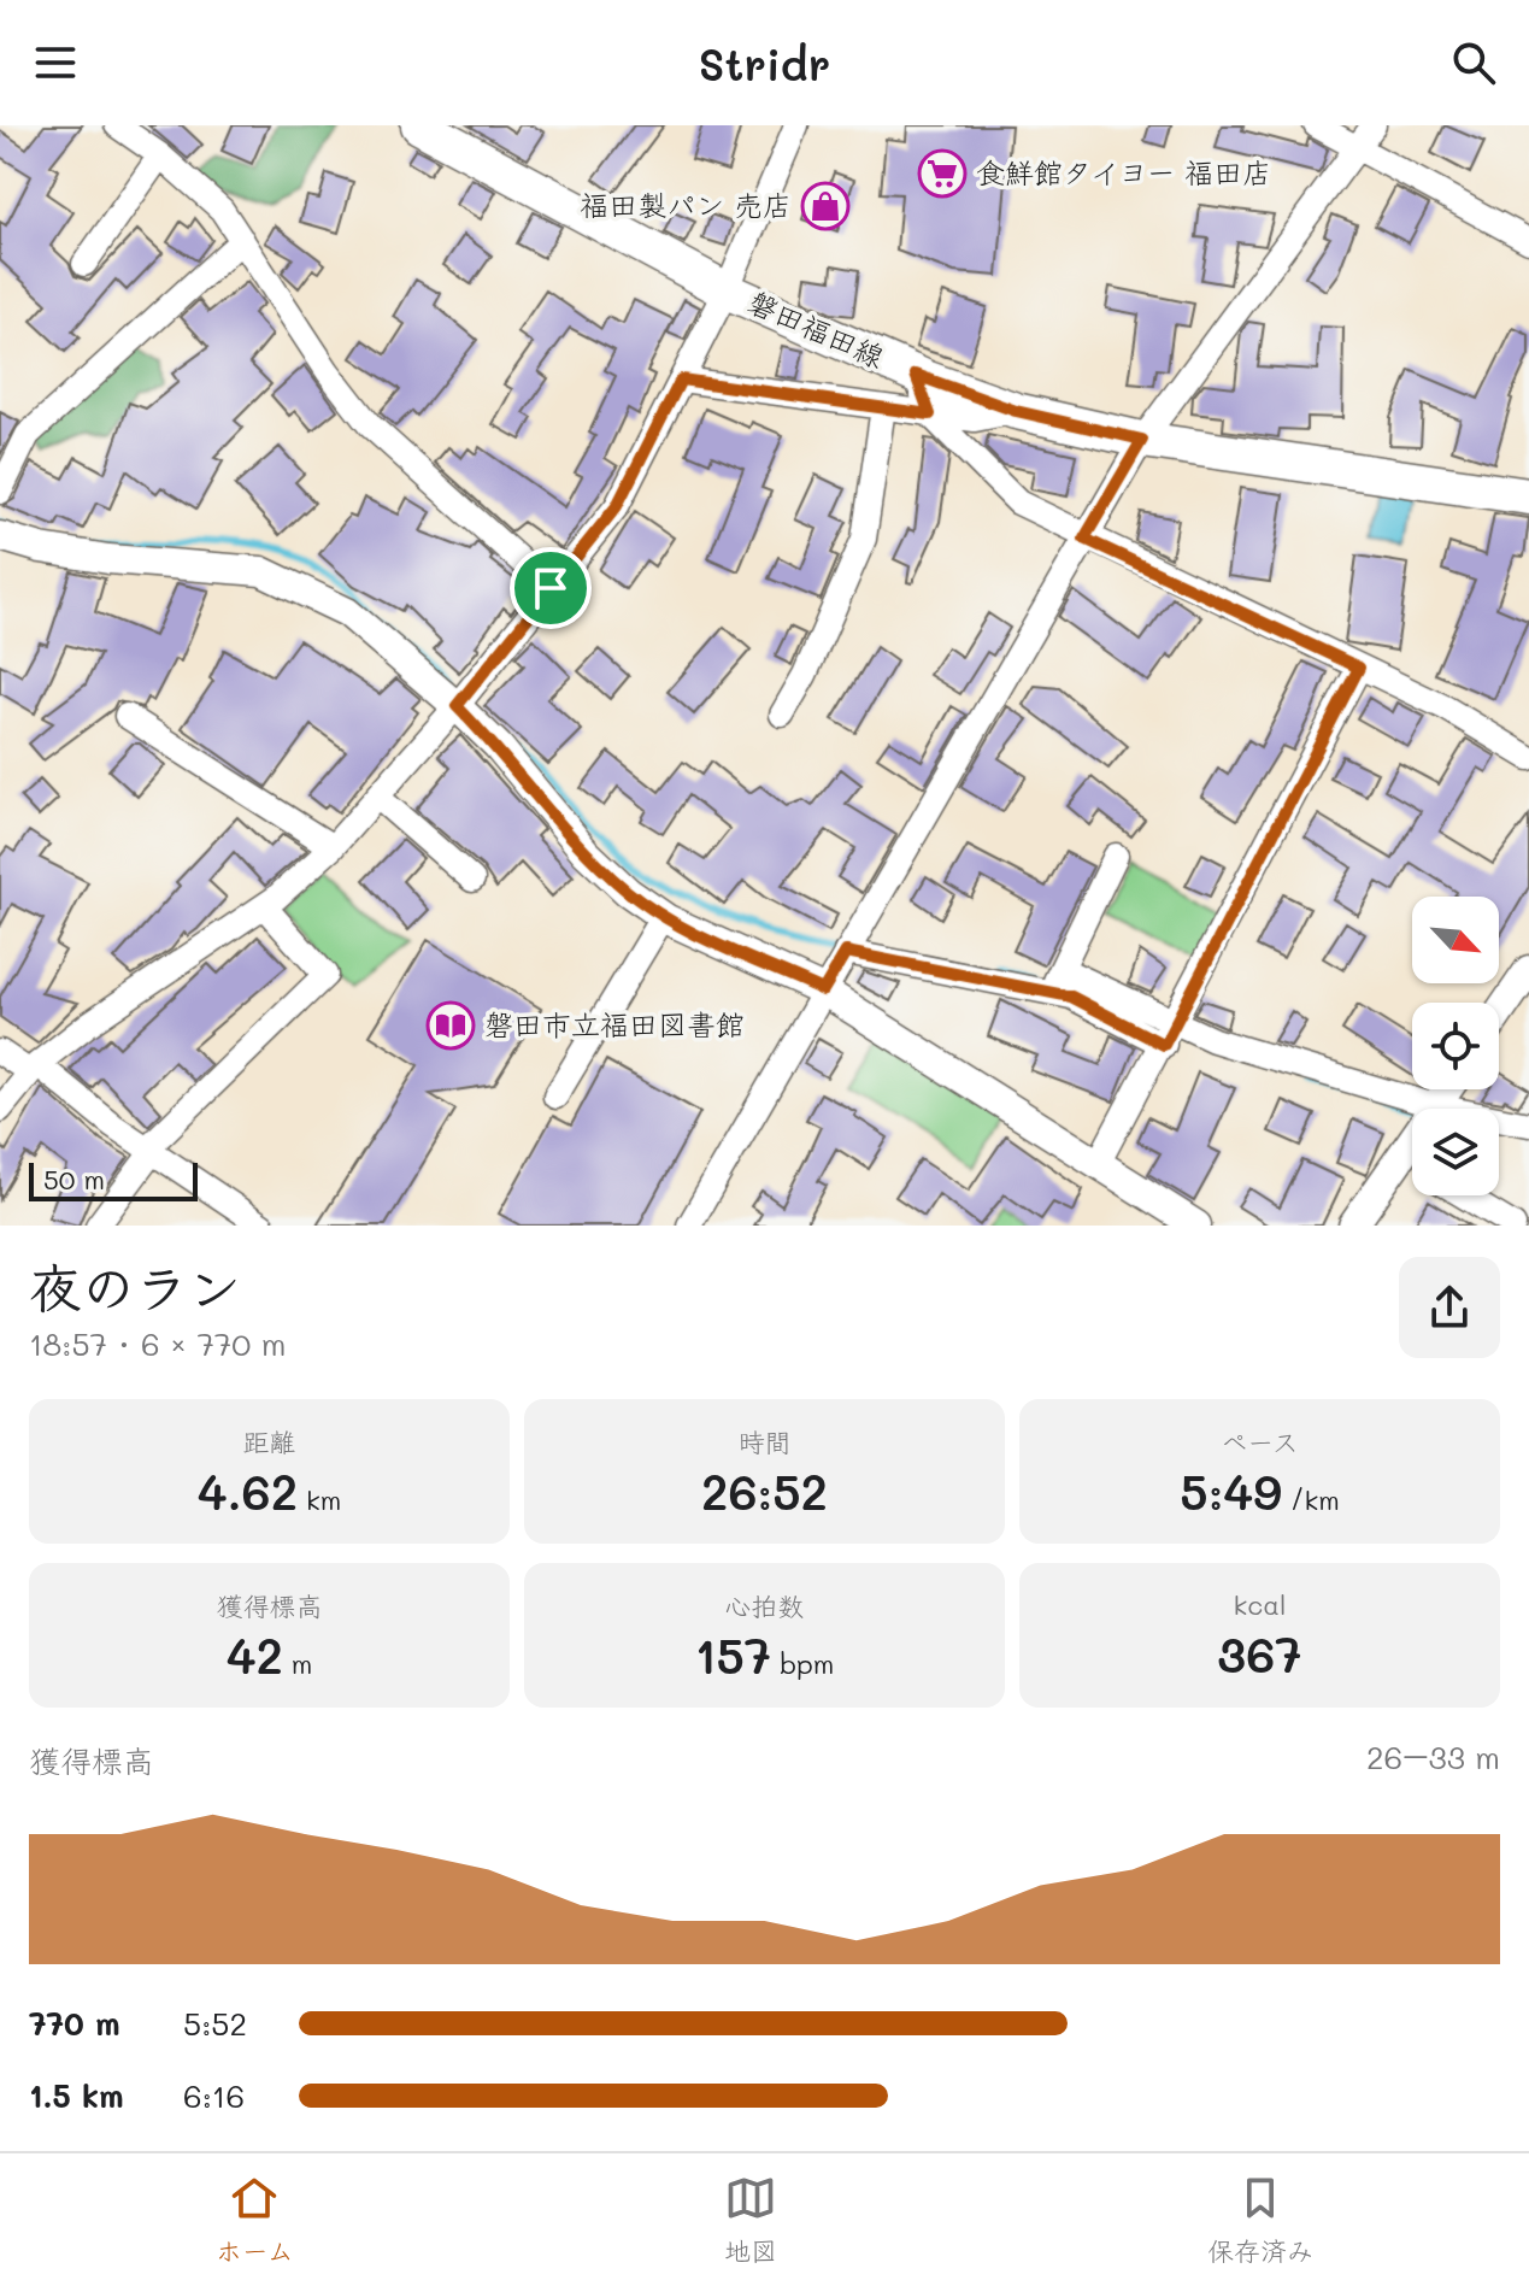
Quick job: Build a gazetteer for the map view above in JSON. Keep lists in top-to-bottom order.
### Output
{
  "streets": {
    "main road": ["磐田福田線"]
  },
  "places": {
    "supermarket": ["食鮮館タイヨー 福田店"],
    "shop": ["福田製パン 売店"],
    "library": ["磐田市立福田図書館"]
  },
  "scale_bar": "50 m",
  "north": "bottom right",
  "page": {
    "header": "Stridr",
    "scale": "50 m",
    "heading": ["夜のラン", "18:57 · 6 × 770 m"],
    "stats": [
      ["距離", "4.62 km"],
      ["時間", "26:52"],
      ["ペース", "5:49 /km"],
      ["獲得標高", "42 m"],
      ["心拍数", "157 bpm"],
      ["kcal", "367"]
    ],
    "chart": ["獲得標高", "26–33 m"],
    "list": [
      {
        "name": "770 m",
        "note": "5:52"
      },
      {
        "name": "1.5 km",
        "note": "6:16"
      }
    ],
    "tabs": ["ホーム", "地図", "保存済み"]
  }
}
